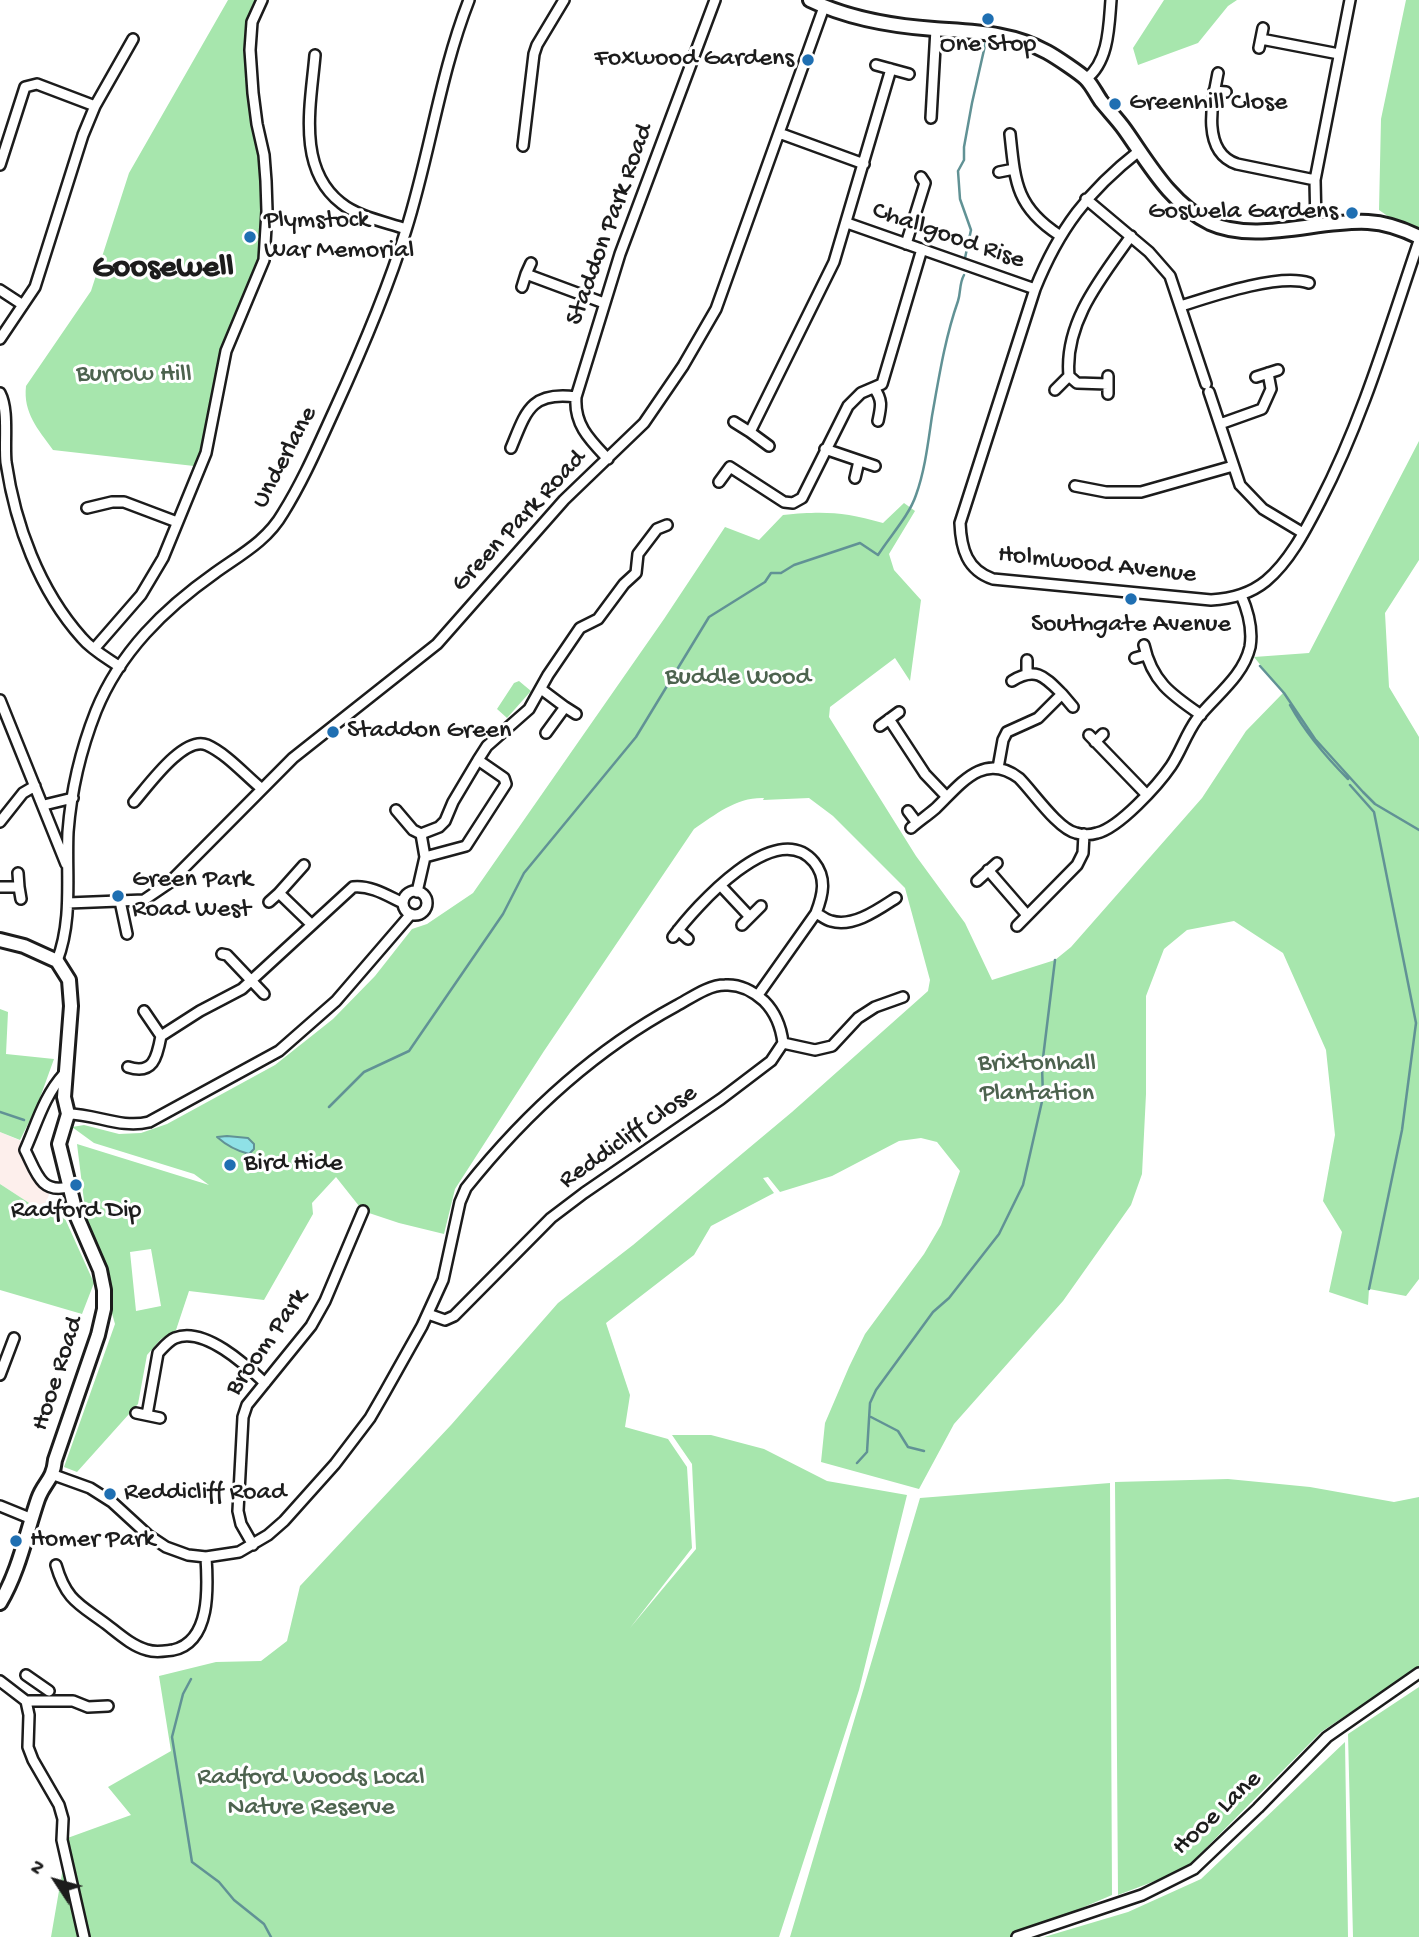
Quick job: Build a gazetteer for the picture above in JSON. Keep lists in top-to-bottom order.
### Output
{
  "streets": {
    "street": [
      "Staddon Park Road",
      "Challgood Rise",
      "Underlane",
      "Green Park Road",
      "Holmwood Avenue",
      "Reddicliff Close",
      "Broom Park",
      "Hooe Road",
      "Hooe Lane"
    ]
  },
  "crossings": [
    ["Staddon Park Road", "Green Park Road"],
    ["Challgood Rise", "Holmwood Avenue"],
    ["Underlane", "Green Park Road"]
  ],
  "districts": ["Goosewell"],
  "parks": [
    "Burrow Hill",
    "Buddle Wood",
    "Brixtonhall Plantation",
    "Radford Woods Local Nature Reserve"
  ],
  "places": [
    "One Stop",
    "Foxwood Gardens",
    "Greenhill Close",
    "Goswela Gardens",
    "Plymstock War Memorial",
    "Southgate Avenue",
    "Staddon Green",
    "Green Park Road West",
    "Bird Hide",
    "Radford Dip",
    "Reddicliff Road",
    "Homer Park"
  ],
  "north": "top left"
}
